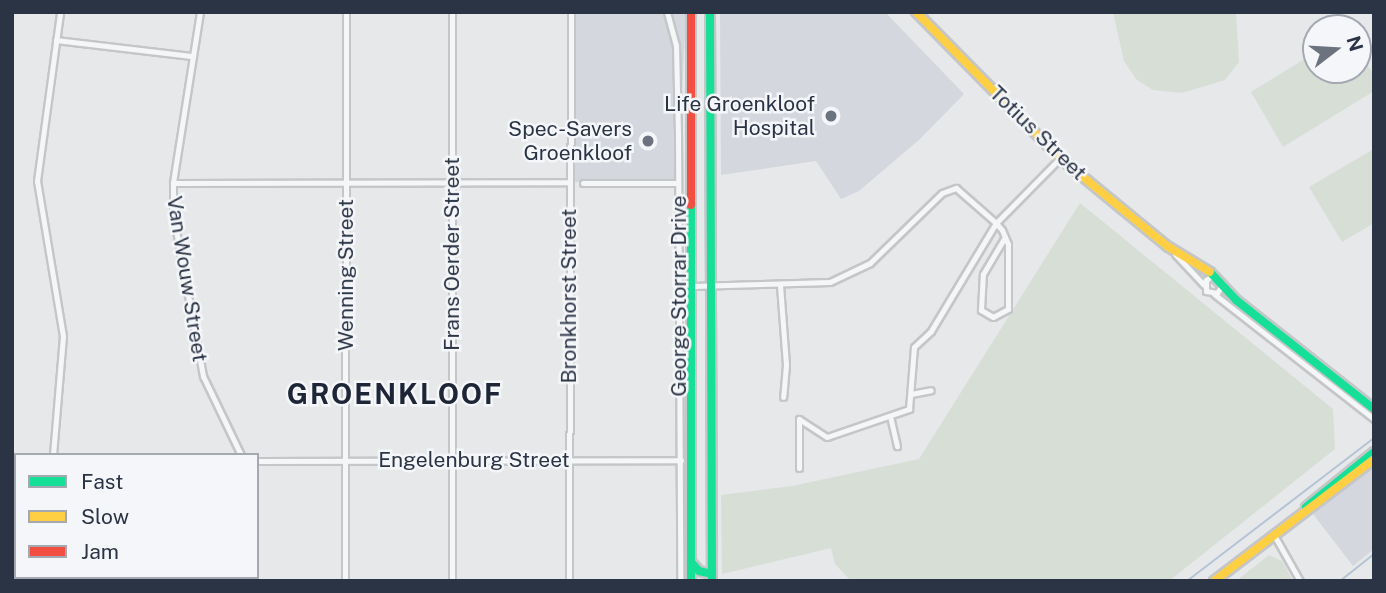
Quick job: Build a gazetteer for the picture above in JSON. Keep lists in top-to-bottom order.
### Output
{
  "streets": {
    "main road": ["Totius Street", "George Storrar Drive"],
    "street": [
      "Frans Oerder Street",
      "Wenning Street",
      "Van Wouw Street",
      "Bronkhorst Street",
      "Engelenburg Street"
    ]
  },
  "crossings": [
    ["Frans Oerder Street", "Engelenburg Street"],
    ["Wenning Street", "Engelenburg Street"],
    ["Bronkhorst Street", "Engelenburg Street"],
    ["George Storrar Drive", "Engelenburg Street"]
  ],
  "districts": ["GROENKLOOF"],
  "places": ["Life Groenkloof Hospital", "Spec-Savers Groenkloof"],
  "legend": ["Fast", "Slow", "Jam"],
  "north": "right"
}
